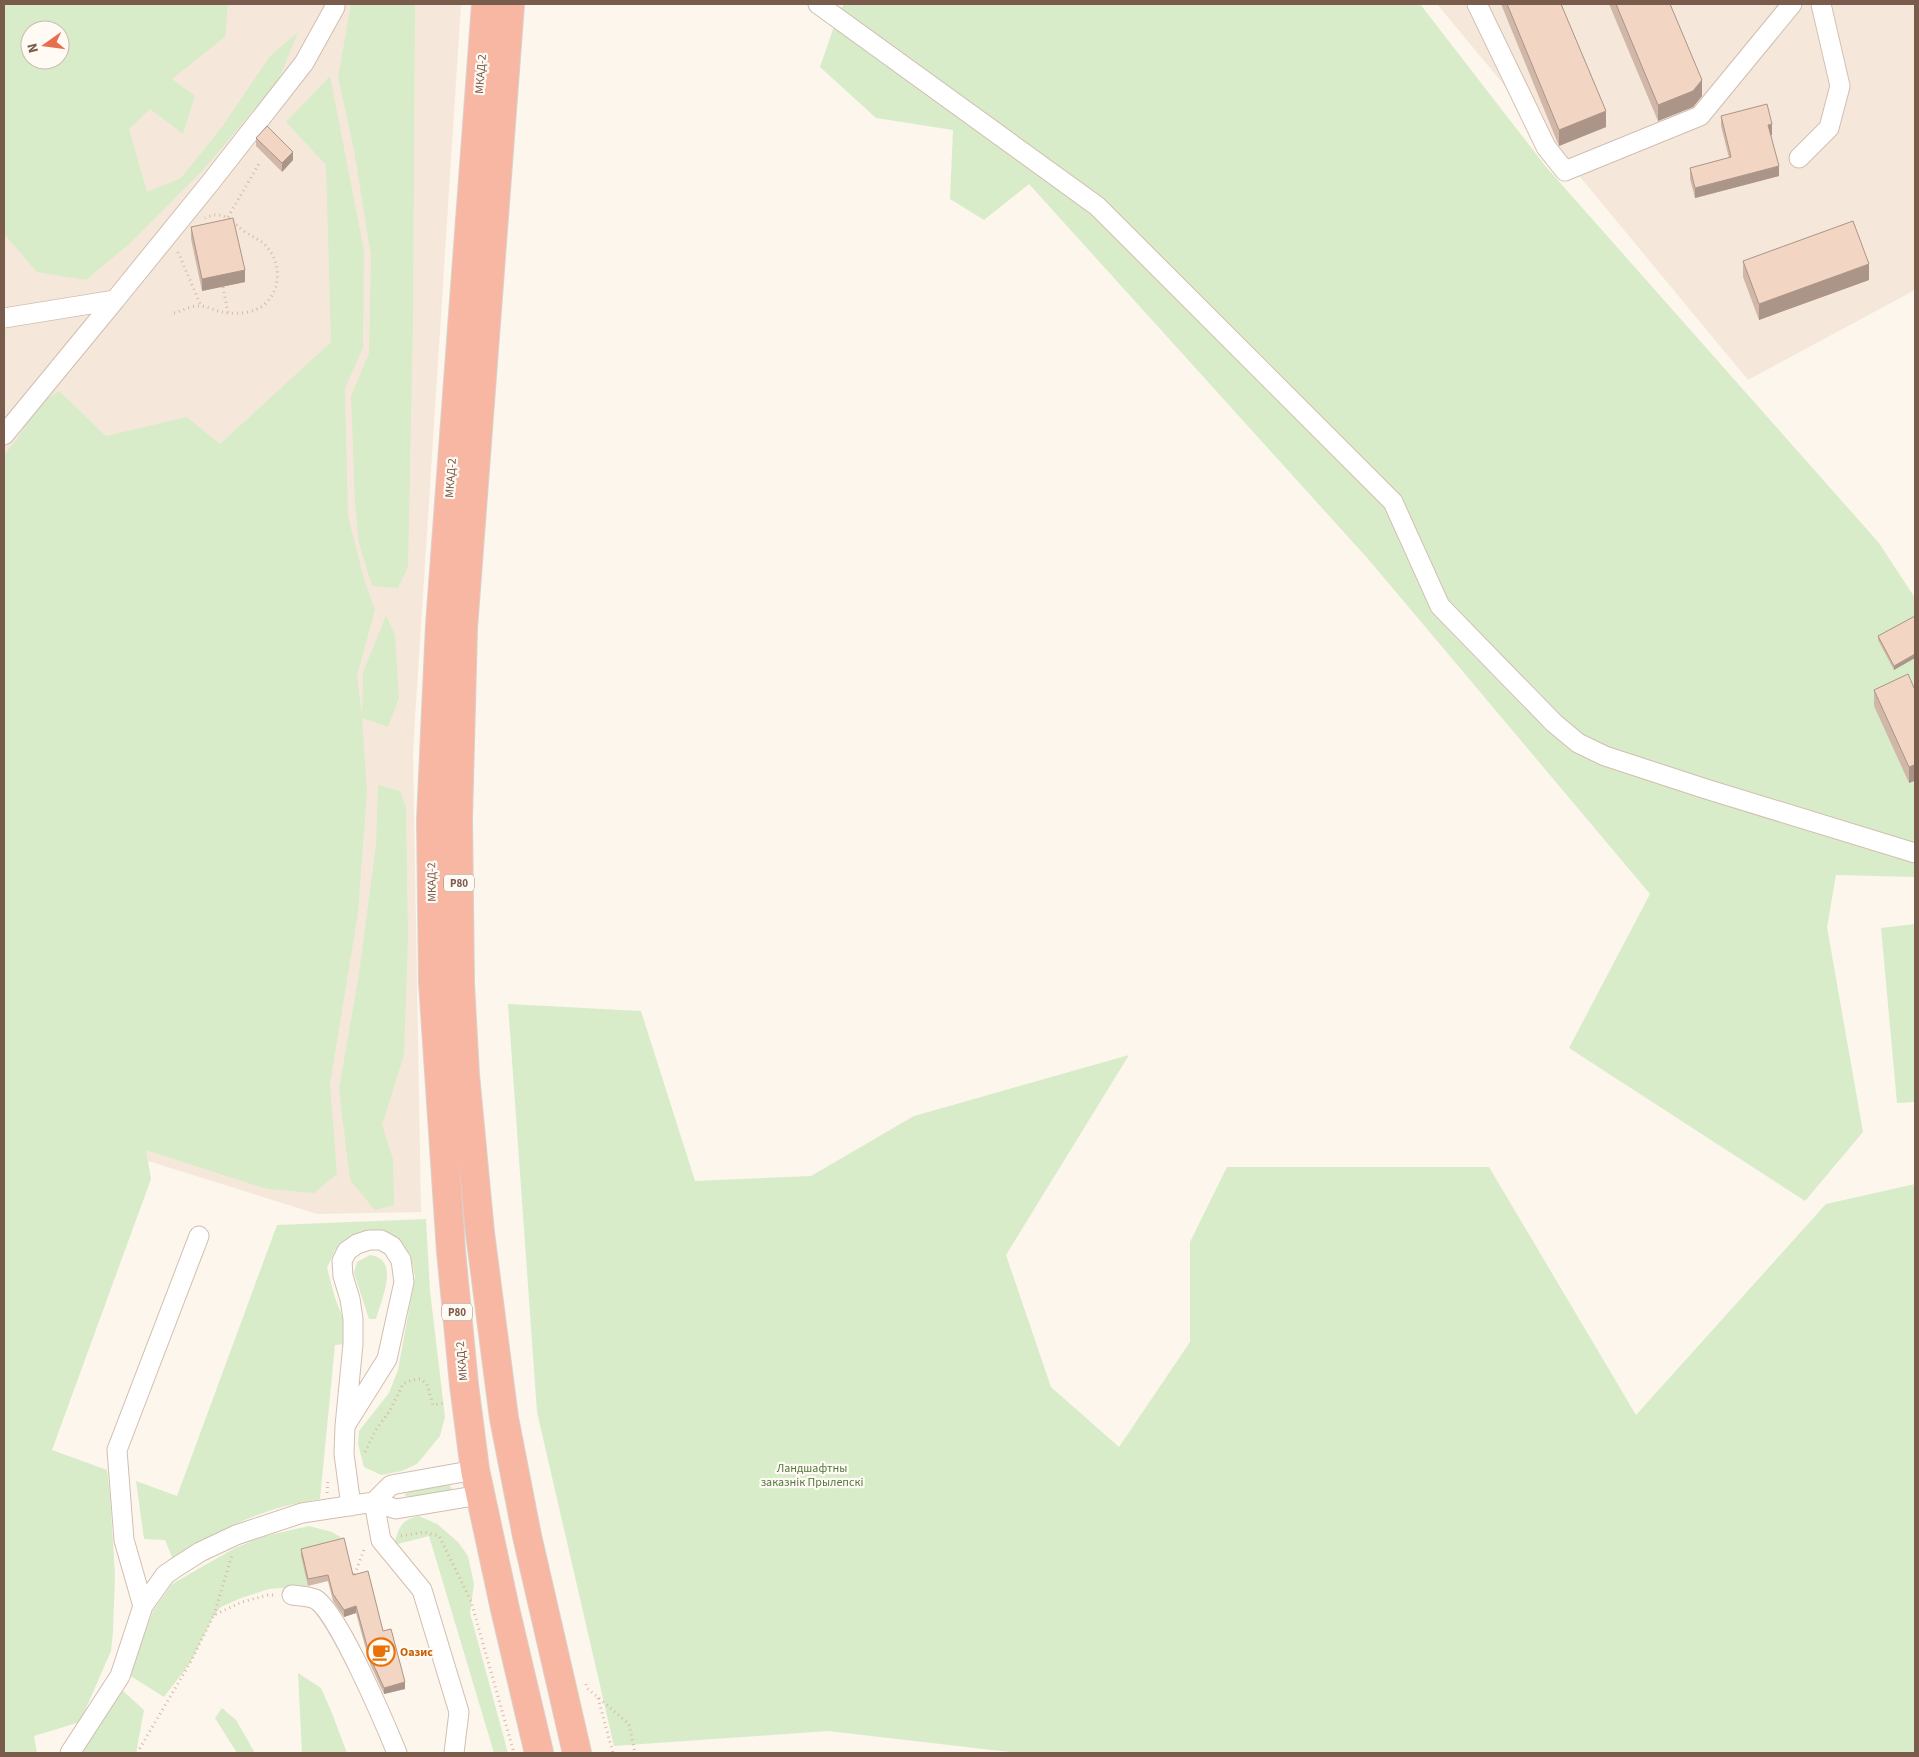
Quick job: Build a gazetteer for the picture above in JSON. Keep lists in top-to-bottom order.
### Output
{
  "streets": {
    "highway": ["МКАД-2", "Р80"]
  },
  "parks": ["Ландшафтны заказнік Прылепскі"],
  "places": {
    "cafe": ["Оазис"]
  },
  "north": "left"
}
